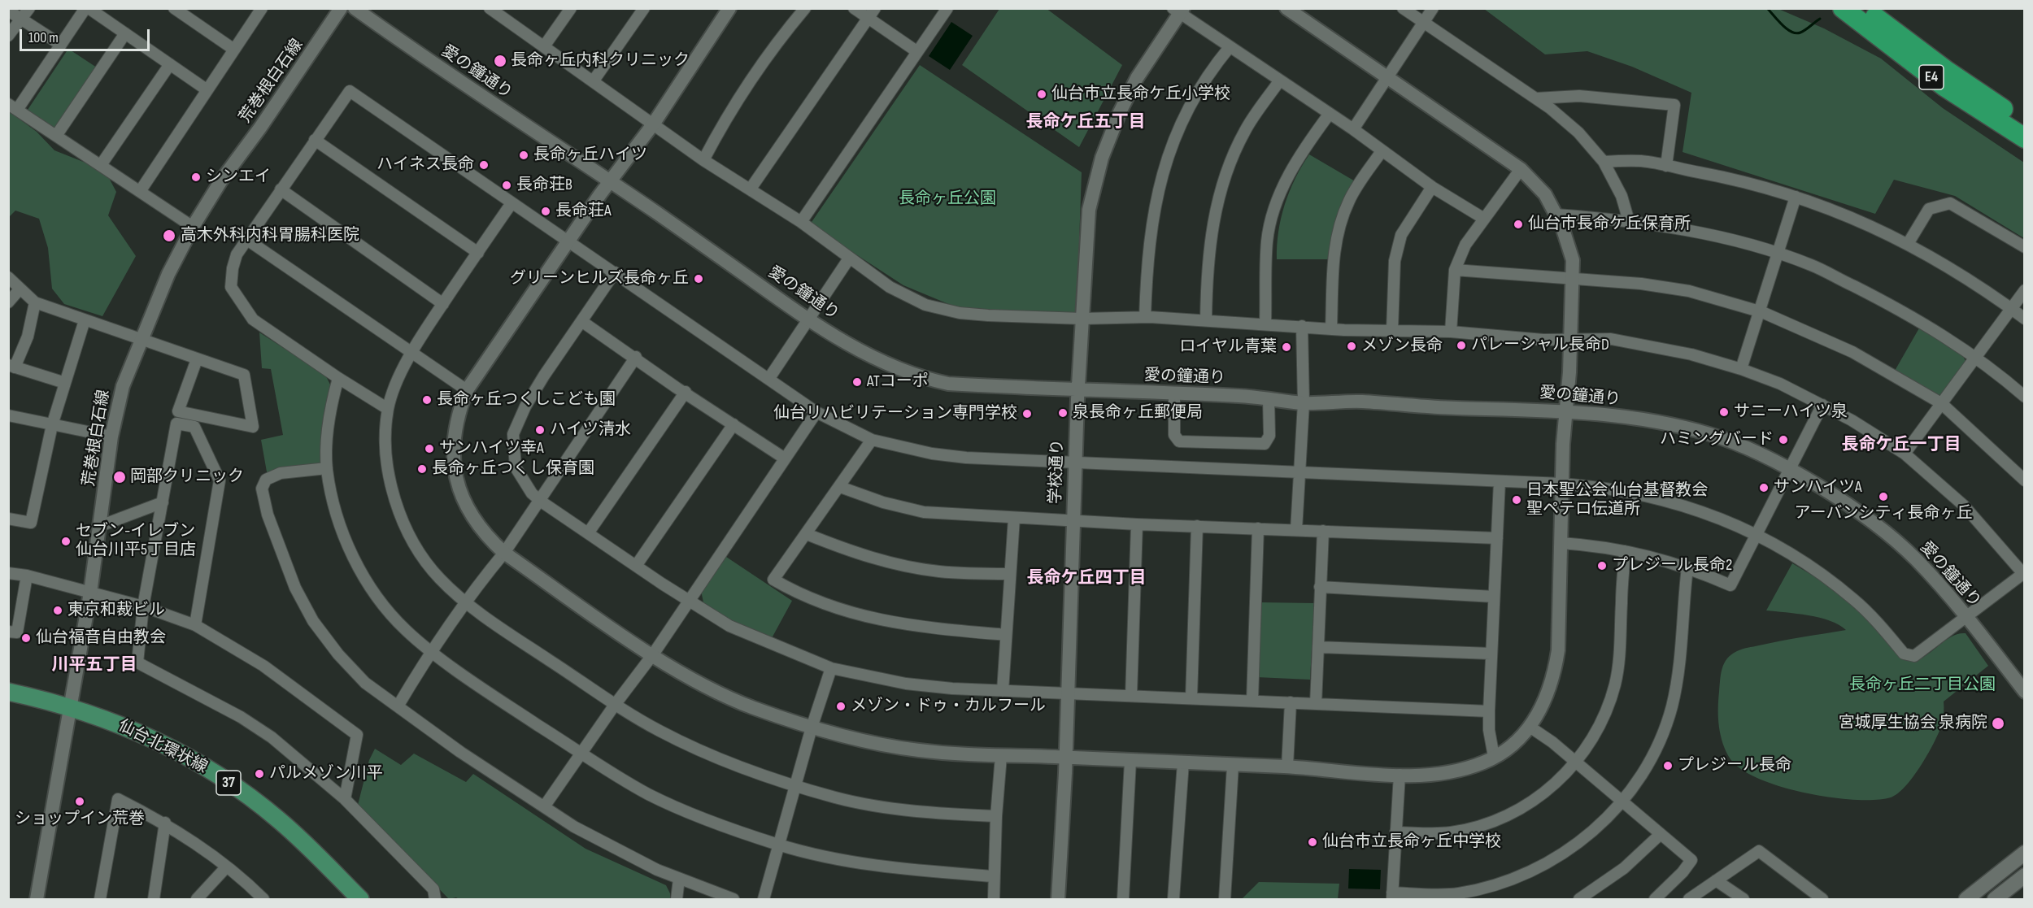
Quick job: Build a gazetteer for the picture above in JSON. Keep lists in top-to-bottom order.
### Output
{
  "streets": {
    "highway": ["E4"],
    "main road": ["仙台北環状線", "37"],
    "street": ["愛の鐘通り", "荒巻根白石線", "学校通り"]
  },
  "crossings": [
    ["愛の鐘通り", "学校通り"],
    ["荒巻根白石線", "仙台北環状線"]
  ],
  "districts": [
    "長命ケ丘五丁目",
    "長命ケ丘一丁目",
    "長命ケ丘四丁目",
    "川平五丁目"
  ],
  "parks": ["長命ヶ丘公園", "長命ヶ丘二丁目公園"],
  "places": [
    "長命ヶ丘内科クリニック",
    "仙台市立長命ケ丘小学校",
    "長命ヶ丘ハイツ",
    "ハイネス長命",
    "シンエイ",
    "長命荘B",
    "長命荘A",
    "仙台市長命ケ丘保育所",
    "高木外科内科胃腸科医院",
    "グリーンヒルズ長命ヶ丘",
    "パレーシャル長命D",
    "メゾン長命",
    "ロイヤル青葉",
    "ATコーポ",
    "長命ヶ丘つくしこども園",
    "サニーハイツ泉",
    "泉長命ヶ丘郵便局",
    "仙台リハビリテーション専門学校",
    "ハイツ清水",
    "ハミングバード",
    "サンハイツ幸A",
    "長命ヶ丘つくし保育園",
    "岡部クリニック",
    "サンハイツA",
    "アーバンシティ長命ヶ丘",
    "日本聖公会 仙台基督教会 聖ペテロ伝道所",
    "セブン-イレブン 仙台川平5丁目店",
    "プレジール長命2",
    "東京和裁ビル",
    "仙台福音自由教会",
    "メゾン・ドゥ・カルフール",
    "宮城厚生協会 泉病院",
    "プレジール長命",
    "パルメゾン川平",
    "ショップイン荒巻",
    "仙台市立長命ヶ丘中学校"
  ],
  "scale_bar": "100 m"
}
